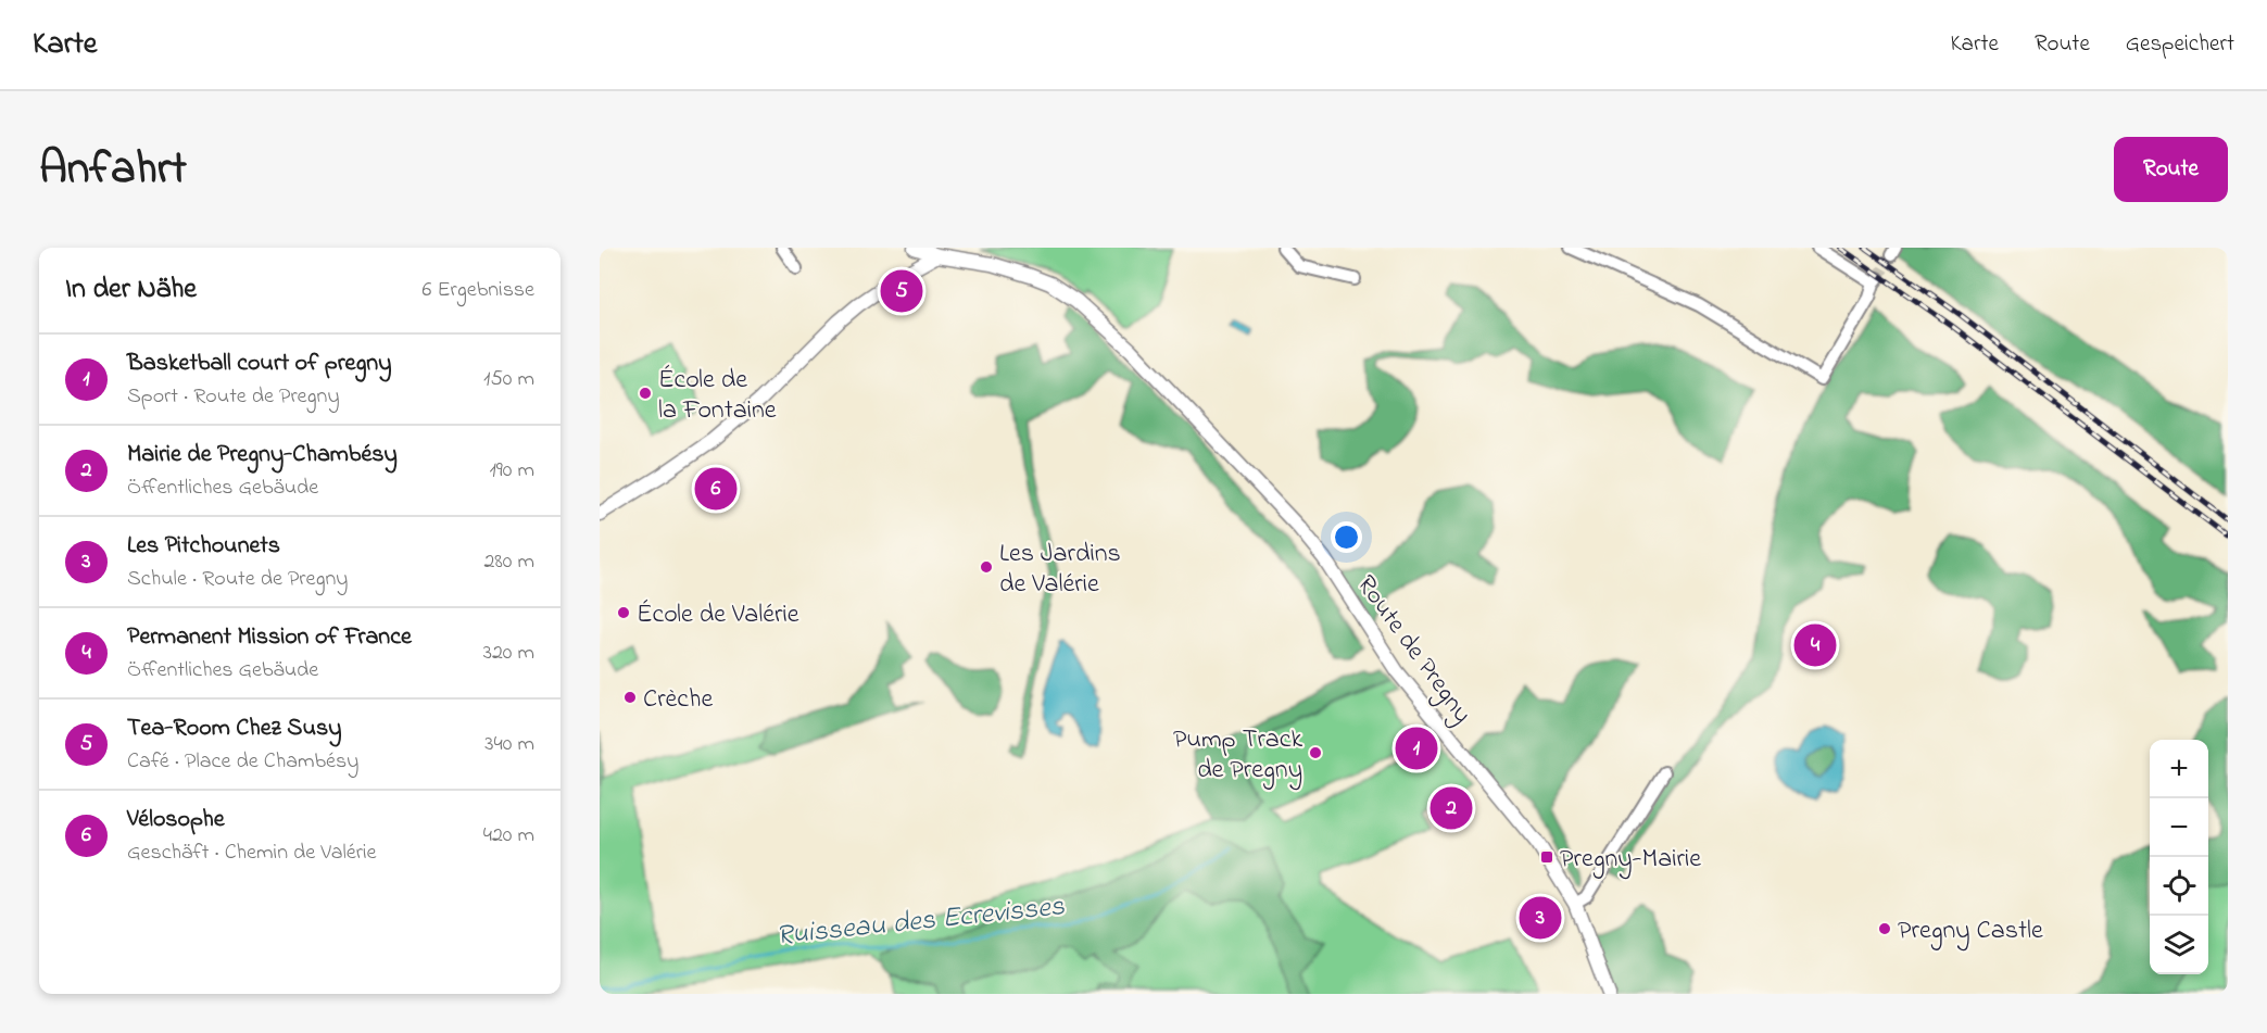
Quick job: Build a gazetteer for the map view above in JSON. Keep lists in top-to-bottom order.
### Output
{
  "streets": {
    "street": ["Route de Pregny"]
  },
  "water": ["Ruisseau des Ecrevisses"],
  "places": {
    "other": [
      "École de la Fontaine",
      "Les Jardins de Valérie",
      "École de Valérie",
      "Crèche",
      "Pump Track de Pregny",
      "Pregny Castle"
    ],
    "transit": ["Pregny-Mairie"]
  },
  "page": {
    "header": "Karte",
    "nav": ["Karte", "Route", "Gespeichert"],
    "title": "Anfahrt",
    "buttons": "Route",
    "heading": ["In der Nähe", "6 Ergebnisse"],
    "pins": [
      "5",
      "6",
      "4",
      "1",
      "2",
      "3"
    ],
    "list": [
      {
        "mark": "1",
        "name": "Basketball court of pregny",
        "note": "Sport · Route de Pregny",
        "value": "150 m"
      },
      {
        "mark": "2",
        "name": "Mairie de Pregny-Chambésy",
        "note": "Öffentliches Gebäude",
        "value": "190 m"
      },
      {
        "mark": "3",
        "name": "Les Pitchounets",
        "note": "Schule · Route de Pregny",
        "value": "280 m"
      },
      {
        "mark": "4",
        "name": "Permanent Mission of France",
        "note": "Öffentliches Gebäude",
        "value": "320 m"
      },
      {
        "mark": "5",
        "name": "Tea-Room Chez Susy",
        "note": "Café · Place de Chambésy",
        "value": "340 m"
      },
      {
        "mark": "6",
        "name": "Vélosophe",
        "note": "Geschäft · Chemin de Valérie",
        "value": "420 m"
      }
    ],
    "map_buttons": ["+", "−"]
  }
}
